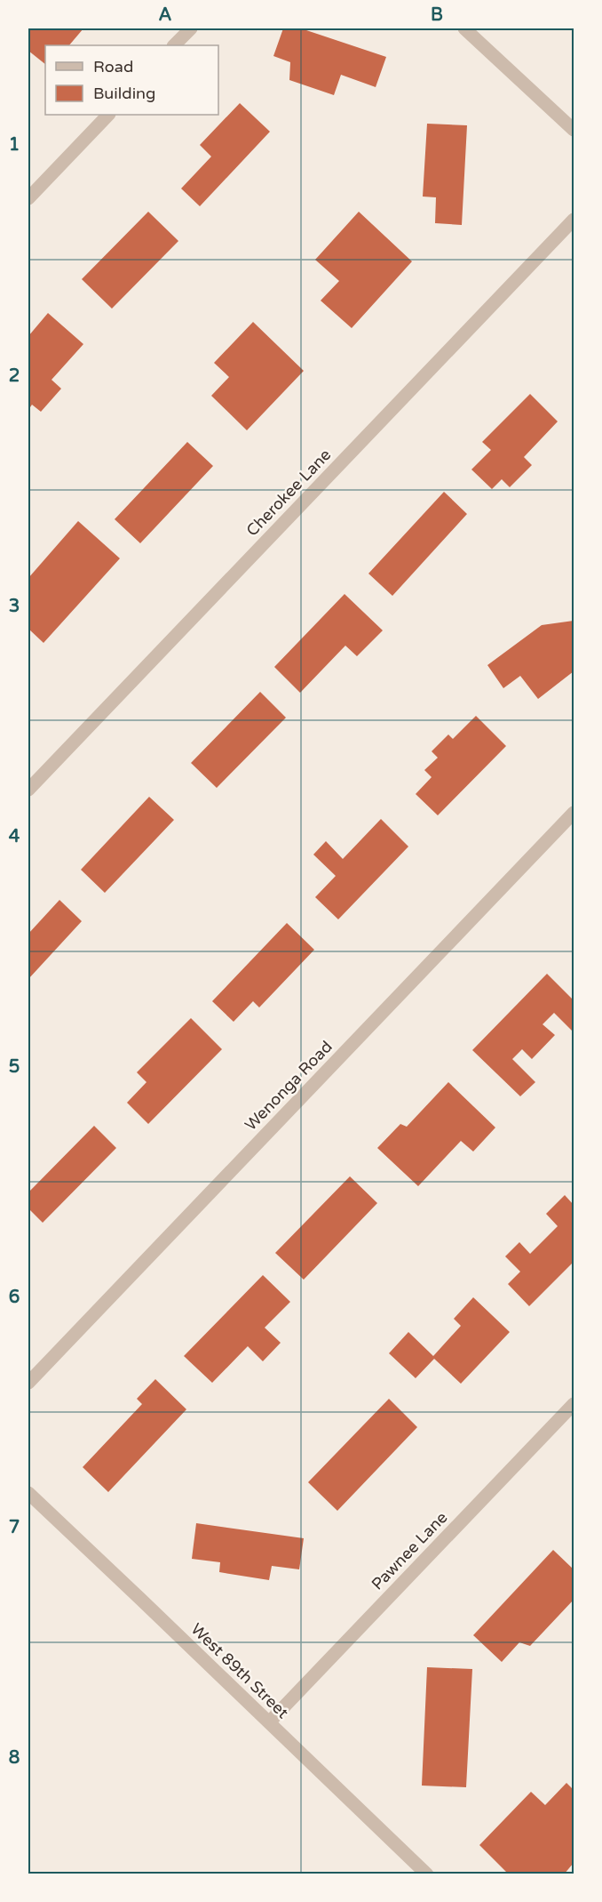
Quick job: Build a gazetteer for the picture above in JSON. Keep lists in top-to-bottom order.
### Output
{
  "streets": {
    "street": [
      "Cherokee Lane",
      "Wenonga Road",
      "Pawnee Lane",
      "West 89th Street"
    ]
  },
  "crossings": [
    ["Pawnee Lane", "West 89th Street"]
  ],
  "legend": ["Road", "Building"],
  "grid": {
    "columns": ["A", "B"],
    "rows": [
      "1",
      "2",
      "3",
      "4",
      "5",
      "6",
      "7",
      "8"
    ]
  }
}
